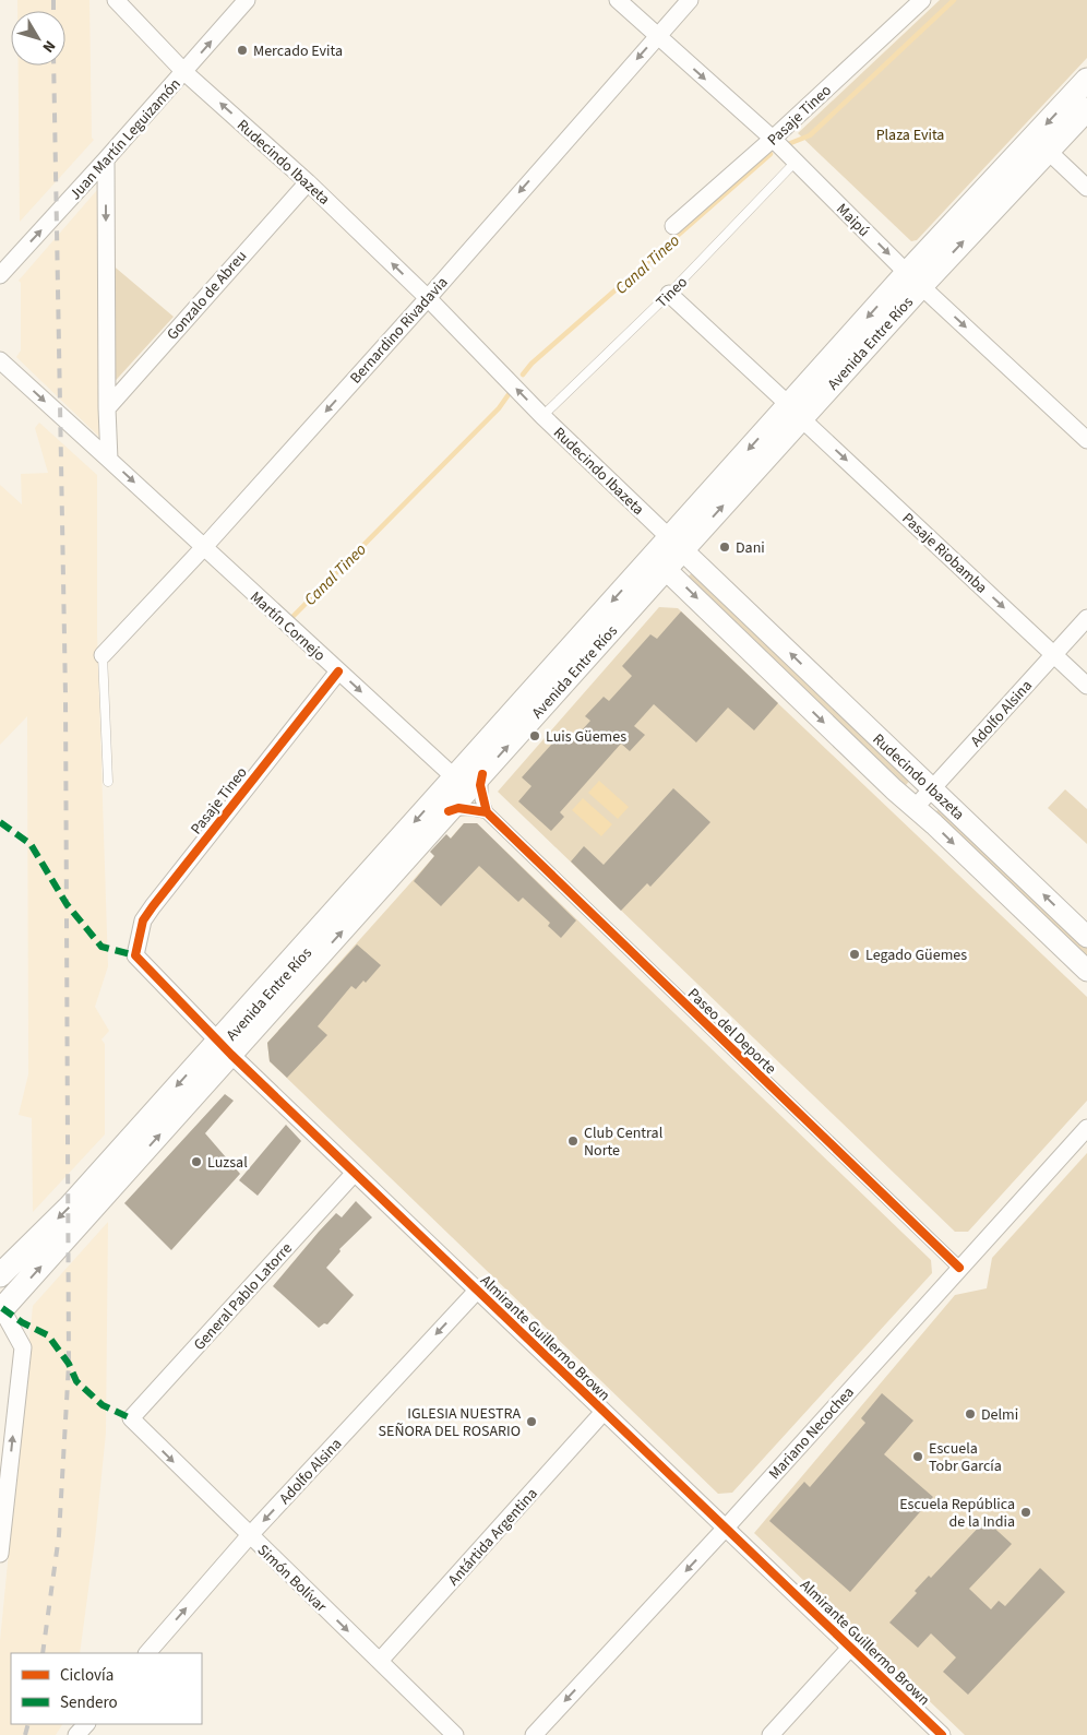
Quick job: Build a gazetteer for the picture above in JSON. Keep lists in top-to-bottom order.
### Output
{
  "streets": {
    "main road": ["Avenida Entre Ríos"],
    "street": [
      "Pasaje Tineo",
      "Juan Martín Leguizamón",
      "Rudecindo Ibazeta",
      "Maipú",
      "Gonzalo de Abreu",
      "Bernardino Rivadavia",
      "Pasaje Riobamba",
      "Martín Cornejo",
      "Adolfo Alsina",
      "Paseo del Deporte",
      "General Pablo Latorre",
      "Almirante Guillermo Brown",
      "Mariano Necochea",
      "Antártida Argentina",
      "Simón Bolívar"
    ],
    "lane": ["Tineo"]
  },
  "crossings": [
    ["Pasaje Tineo", "Maipú"],
    ["Pasaje Tineo", "Martín Cornejo"],
    ["Pasaje Tineo", "Almirante Guillermo Brown"],
    ["Juan Martín Leguizamón", "Rudecindo Ibazeta"],
    ["Rudecindo Ibazeta", "Tineo"],
    ["Rudecindo Ibazeta", "Gonzalo de Abreu"],
    ["Rudecindo Ibazeta", "Bernardino Rivadavia"],
    ["Rudecindo Ibazeta", "Avenida Entre Ríos"],
    ["Rudecindo Ibazeta", "Adolfo Alsina"],
    ["Maipú", "Tineo"],
    ["Maipú", "Bernardino Rivadavia"],
    ["Maipú", "Avenida Entre Ríos"],
    ["Tineo", "Pasaje Riobamba"],
    ["Bernardino Rivadavia", "Martín Cornejo"],
    ["Avenida Entre Ríos", "Pasaje Riobamba"],
    ["Avenida Entre Ríos", "Martín Cornejo"],
    ["Avenida Entre Ríos", "Almirante Guillermo Brown"],
    ["Pasaje Riobamba", "Adolfo Alsina"],
    ["Adolfo Alsina", "Almirante Guillermo Brown"],
    ["Adolfo Alsina", "Simón Bolívar"],
    ["Paseo del Deporte", "Mariano Necochea"],
    ["General Pablo Latorre", "Almirante Guillermo Brown"],
    ["General Pablo Latorre", "Simón Bolívar"],
    ["Almirante Guillermo Brown", "Mariano Necochea"],
    ["Almirante Guillermo Brown", "Antártida Argentina"],
    ["Antártida Argentina", "Simón Bolívar"]
  ],
  "one_way": [
    "Juan Martín Leguizamón",
    "Maipú",
    "Bernardino Rivadavia",
    "Pasaje Riobamba",
    "Martín Cornejo",
    "Simón Bolívar"
  ],
  "water": ["Canal Tineo"],
  "parks": ["Plaza Evita"],
  "places": [
    "Mercado Evita",
    "Dani",
    "Luis Güemes",
    "Legado Güemes",
    "Club Central Norte",
    "Luzsal",
    "Delmi",
    "IGLESIA NUESTRA SEÑORA DEL ROSARIO",
    "Escuela Tobr García",
    "Escuela República de la India"
  ],
  "legend": ["Ciclovía", "Sendero"],
  "north": "bottom right"
}
